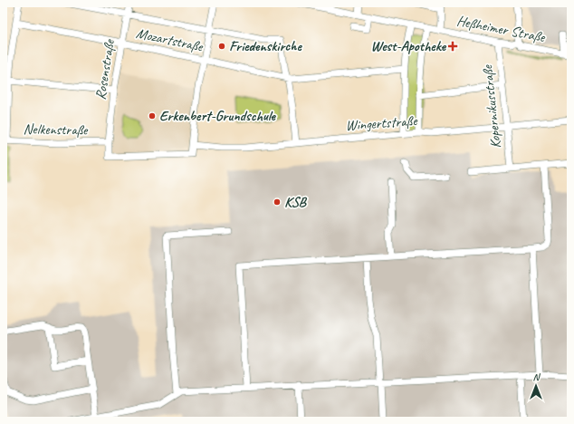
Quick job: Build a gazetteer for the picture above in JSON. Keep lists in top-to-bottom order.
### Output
{
  "streets": {
    "street": [
      "Heßheimer Straße",
      "Mozartstraße",
      "Rosenstraße",
      "Kopernikusstraße",
      "Wingertstraße",
      "Nelkenstraße"
    ]
  },
  "crossings": [
    ["Heßheimer Straße", "Kopernikusstraße"],
    ["Mozartstraße", "Rosenstraße"],
    ["Rosenstraße", "Wingertstraße"],
    ["Rosenstraße", "Nelkenstraße"],
    ["Kopernikusstraße", "Wingertstraße"]
  ],
  "places": {
    "other": ["Friedenskirche", "Erkenbert-Grundschule", "KSB"],
    "health": ["West-Apotheke"]
  },
  "north": "top"
}
